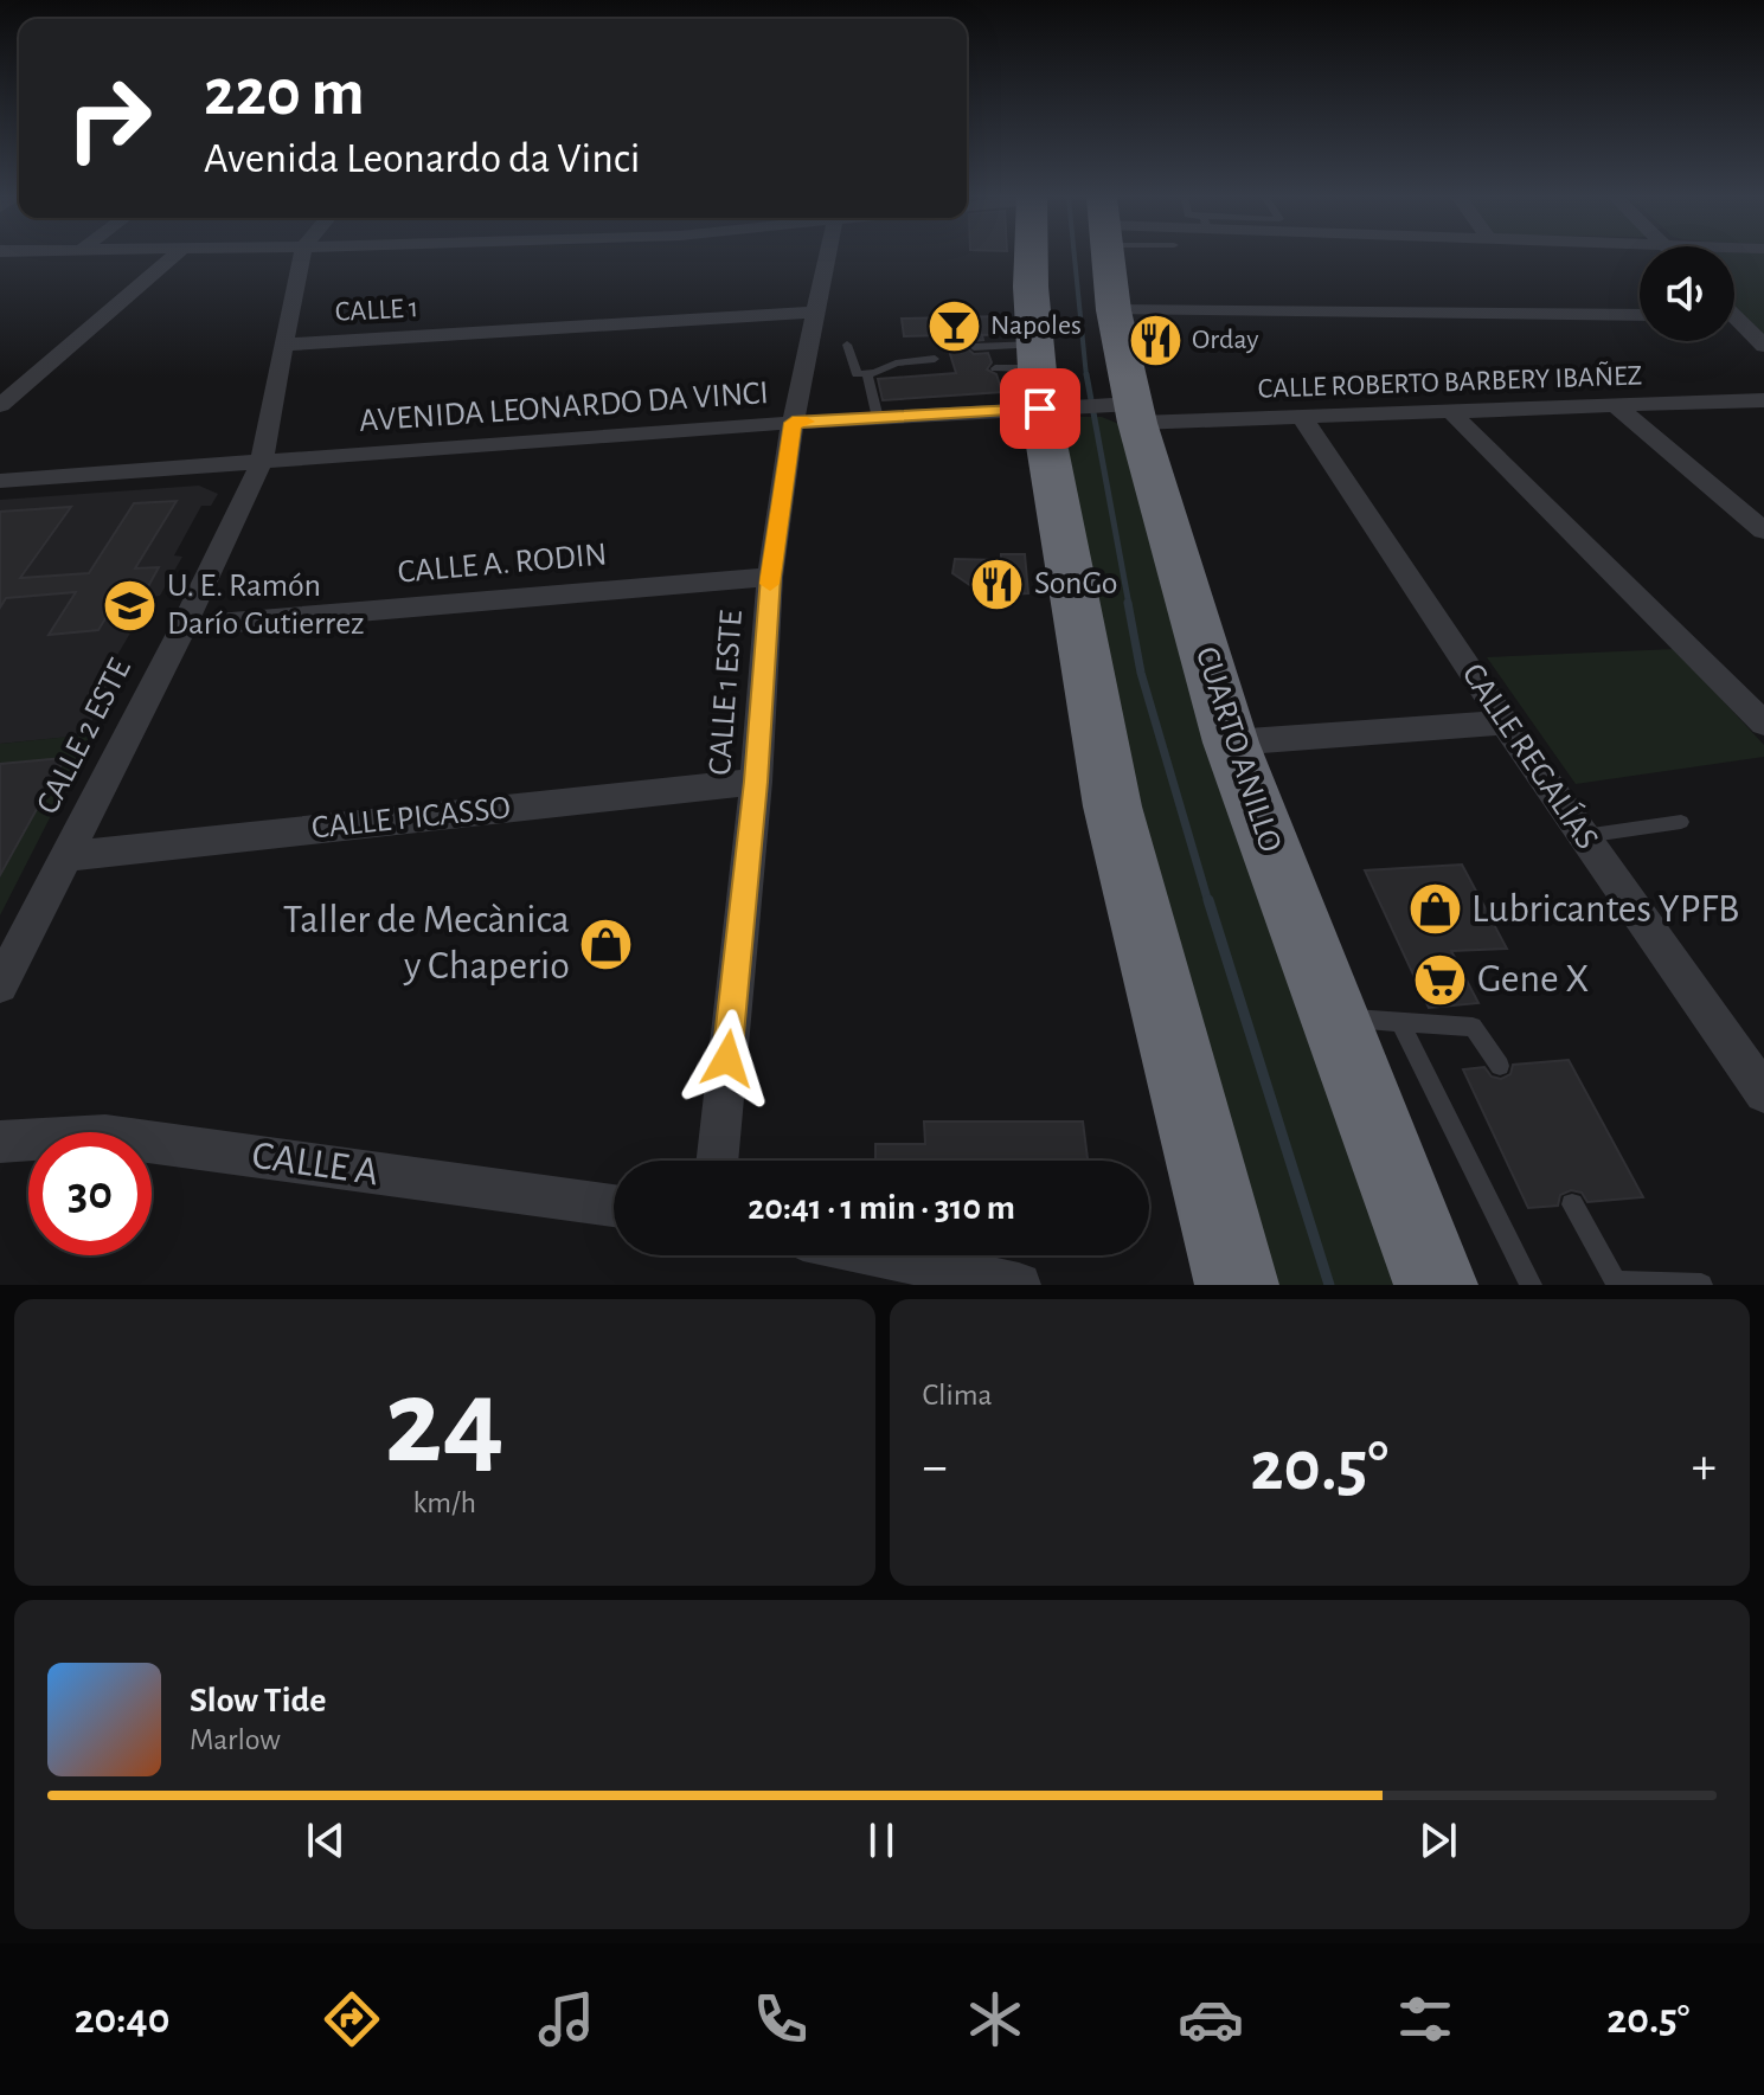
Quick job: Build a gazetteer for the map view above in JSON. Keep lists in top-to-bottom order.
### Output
{
  "streets": {
    "highway": ["CUARTO ANILLO"],
    "street": [
      "CALLE 1",
      "CALLE ROBERTO BARBERY IBAÑEZ",
      "AVENIDA LEONARDO DA VINCI",
      "CALLE A. RODIN",
      "CALLE 1 ESTE",
      "CALLE 2 ESTE",
      "CALLE REGALÍAS",
      "CALLE PICASSO",
      "CALLE A"
    ]
  },
  "crossings": [
    ["CALLE 1", "CALLE 1 ESTE"],
    ["CALLE 1", "CALLE 2 ESTE"],
    ["CALLE ROBERTO BARBERY IBAÑEZ", "AVENIDA LEONARDO DA VINCI"],
    ["CALLE ROBERTO BARBERY IBAÑEZ", "CUARTO ANILLO"],
    ["CALLE ROBERTO BARBERY IBAÑEZ", "CALLE REGALÍAS"],
    ["AVENIDA LEONARDO DA VINCI", "CALLE 1 ESTE"],
    ["AVENIDA LEONARDO DA VINCI", "CALLE 2 ESTE"],
    ["AVENIDA LEONARDO DA VINCI", "CUARTO ANILLO"],
    ["CALLE A. RODIN", "CALLE 1 ESTE"],
    ["CALLE A. RODIN", "CALLE 2 ESTE"],
    ["CALLE 1 ESTE", "CALLE PICASSO"],
    ["CALLE 2 ESTE", "CALLE PICASSO"]
  ],
  "places": {
    "bar": ["Napoles"],
    "restaurant": ["Orday", "SonGo"],
    "school or university": ["U. E. Ramón Darío Gutierrez"],
    "shop": ["Lubricantes YPFB", "Taller de Mecànica y Chaperio"],
    "supermarket": ["Gene X"]
  },
  "page": {
    "turn": ["220 m", "Avenida Leonardo da Vinci"],
    "limit": "30",
    "trip": "20:41 · 1 min · 310 m",
    "tile": [
      ["24", "km/h"],
      "Clima"
    ],
    "heat": ["−", "20.5°", "+"],
    "song": ["Slow Tide", "Marlow"],
    "tabs": ["20:40", "20.5°"]
  }
}
